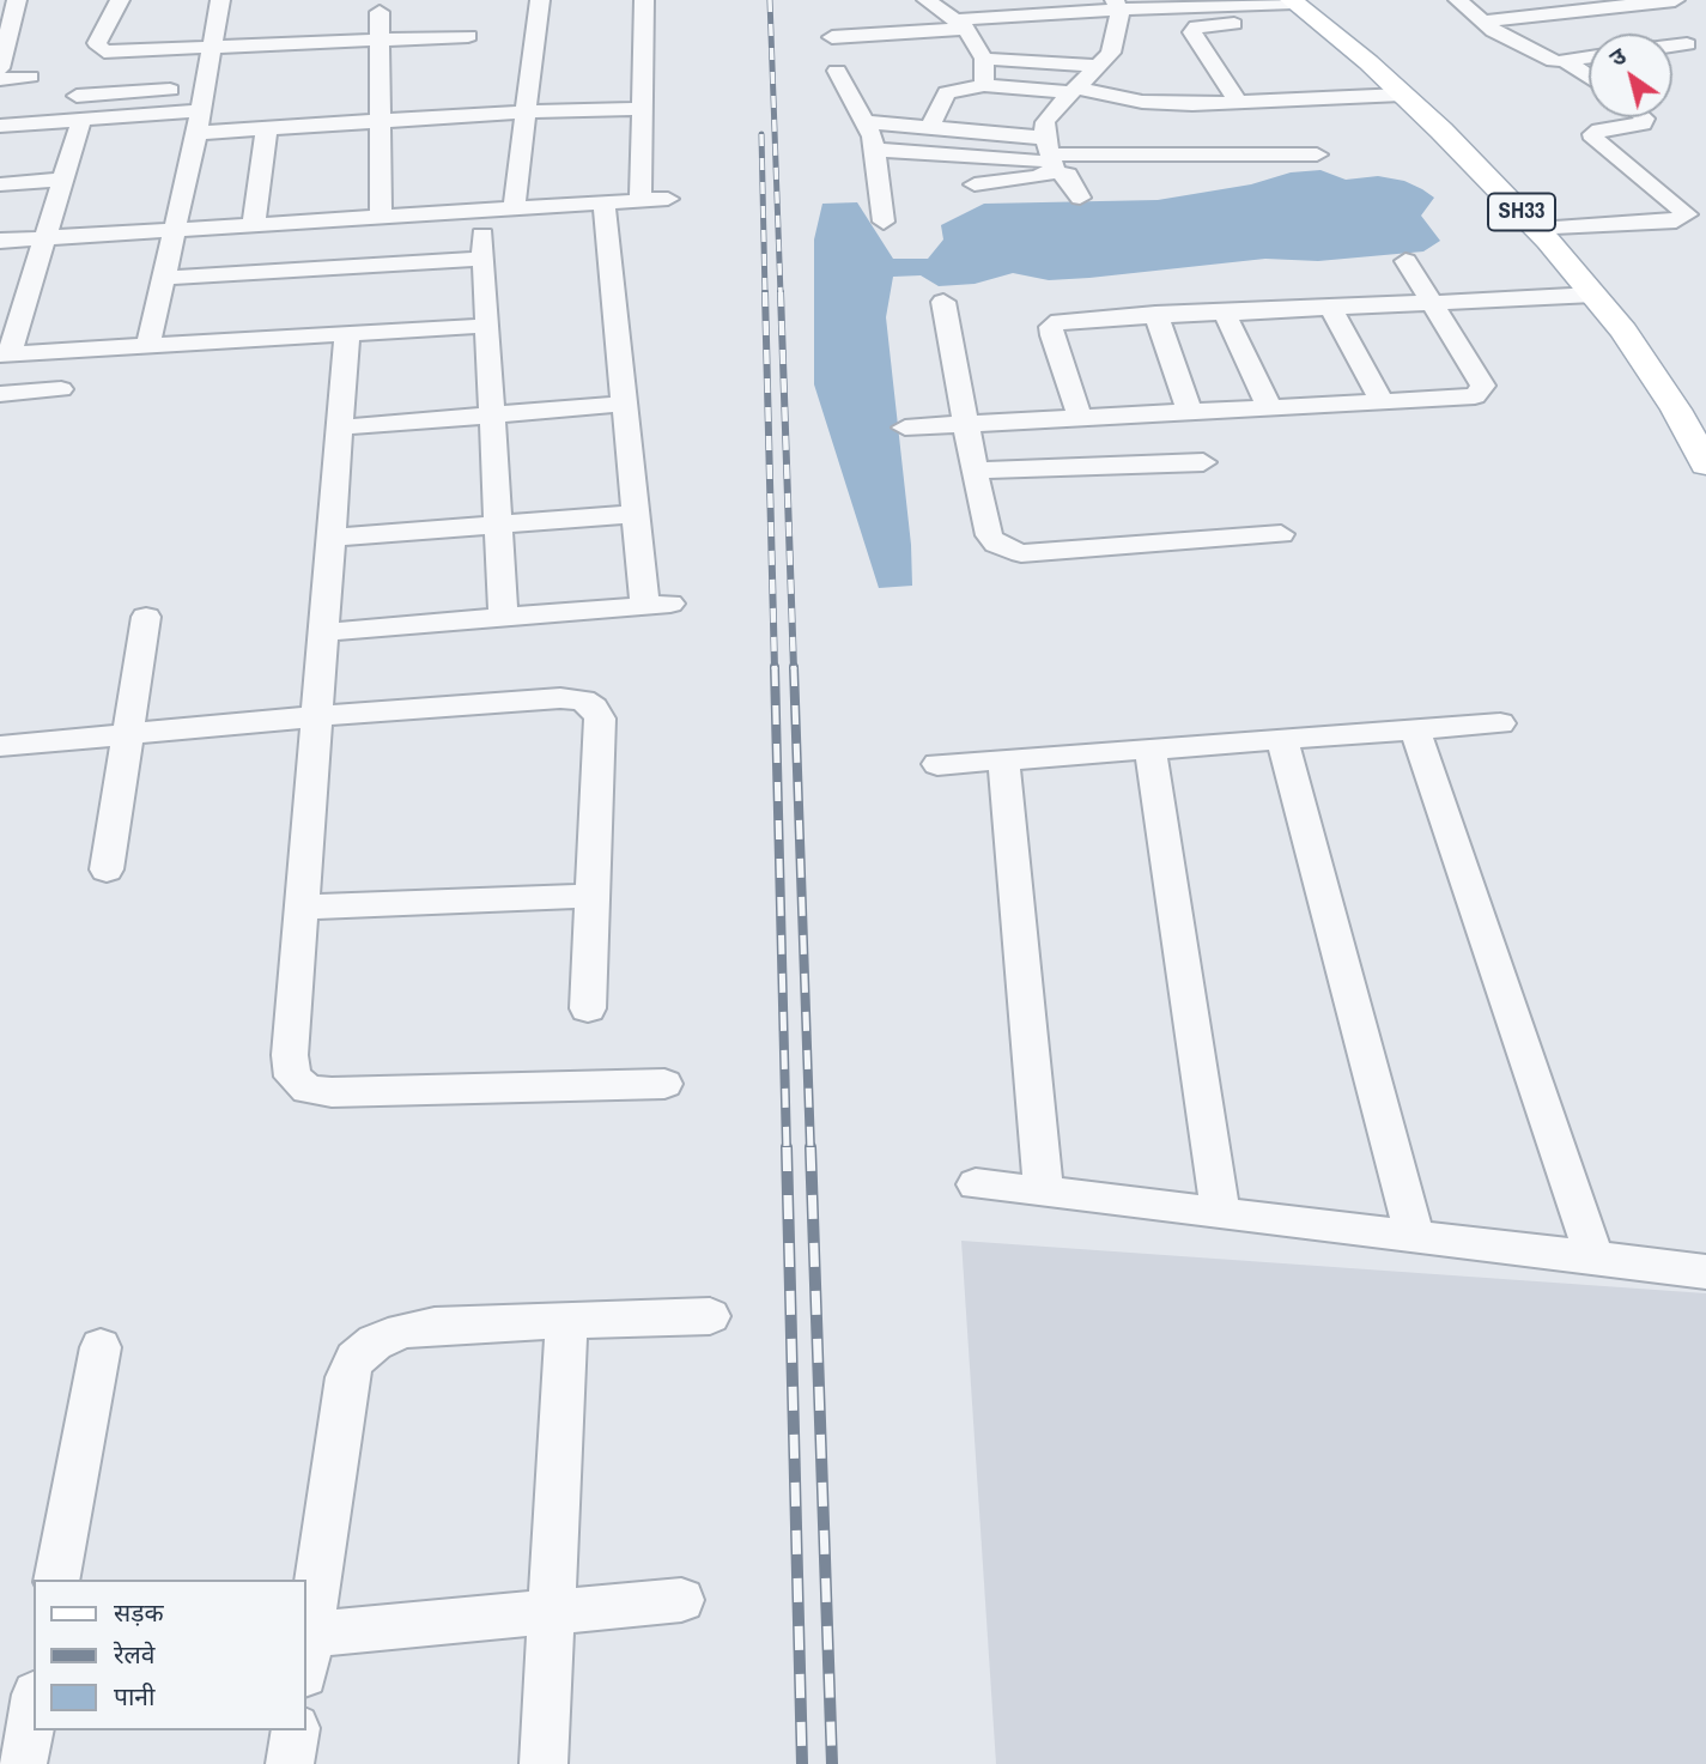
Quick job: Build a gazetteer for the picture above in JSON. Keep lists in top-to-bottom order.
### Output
{
  "streets": {
    "main road": ["SH33"]
  },
  "legend": ["सड़क", "रेलवे", "पानी"],
  "north": "top left"
}
